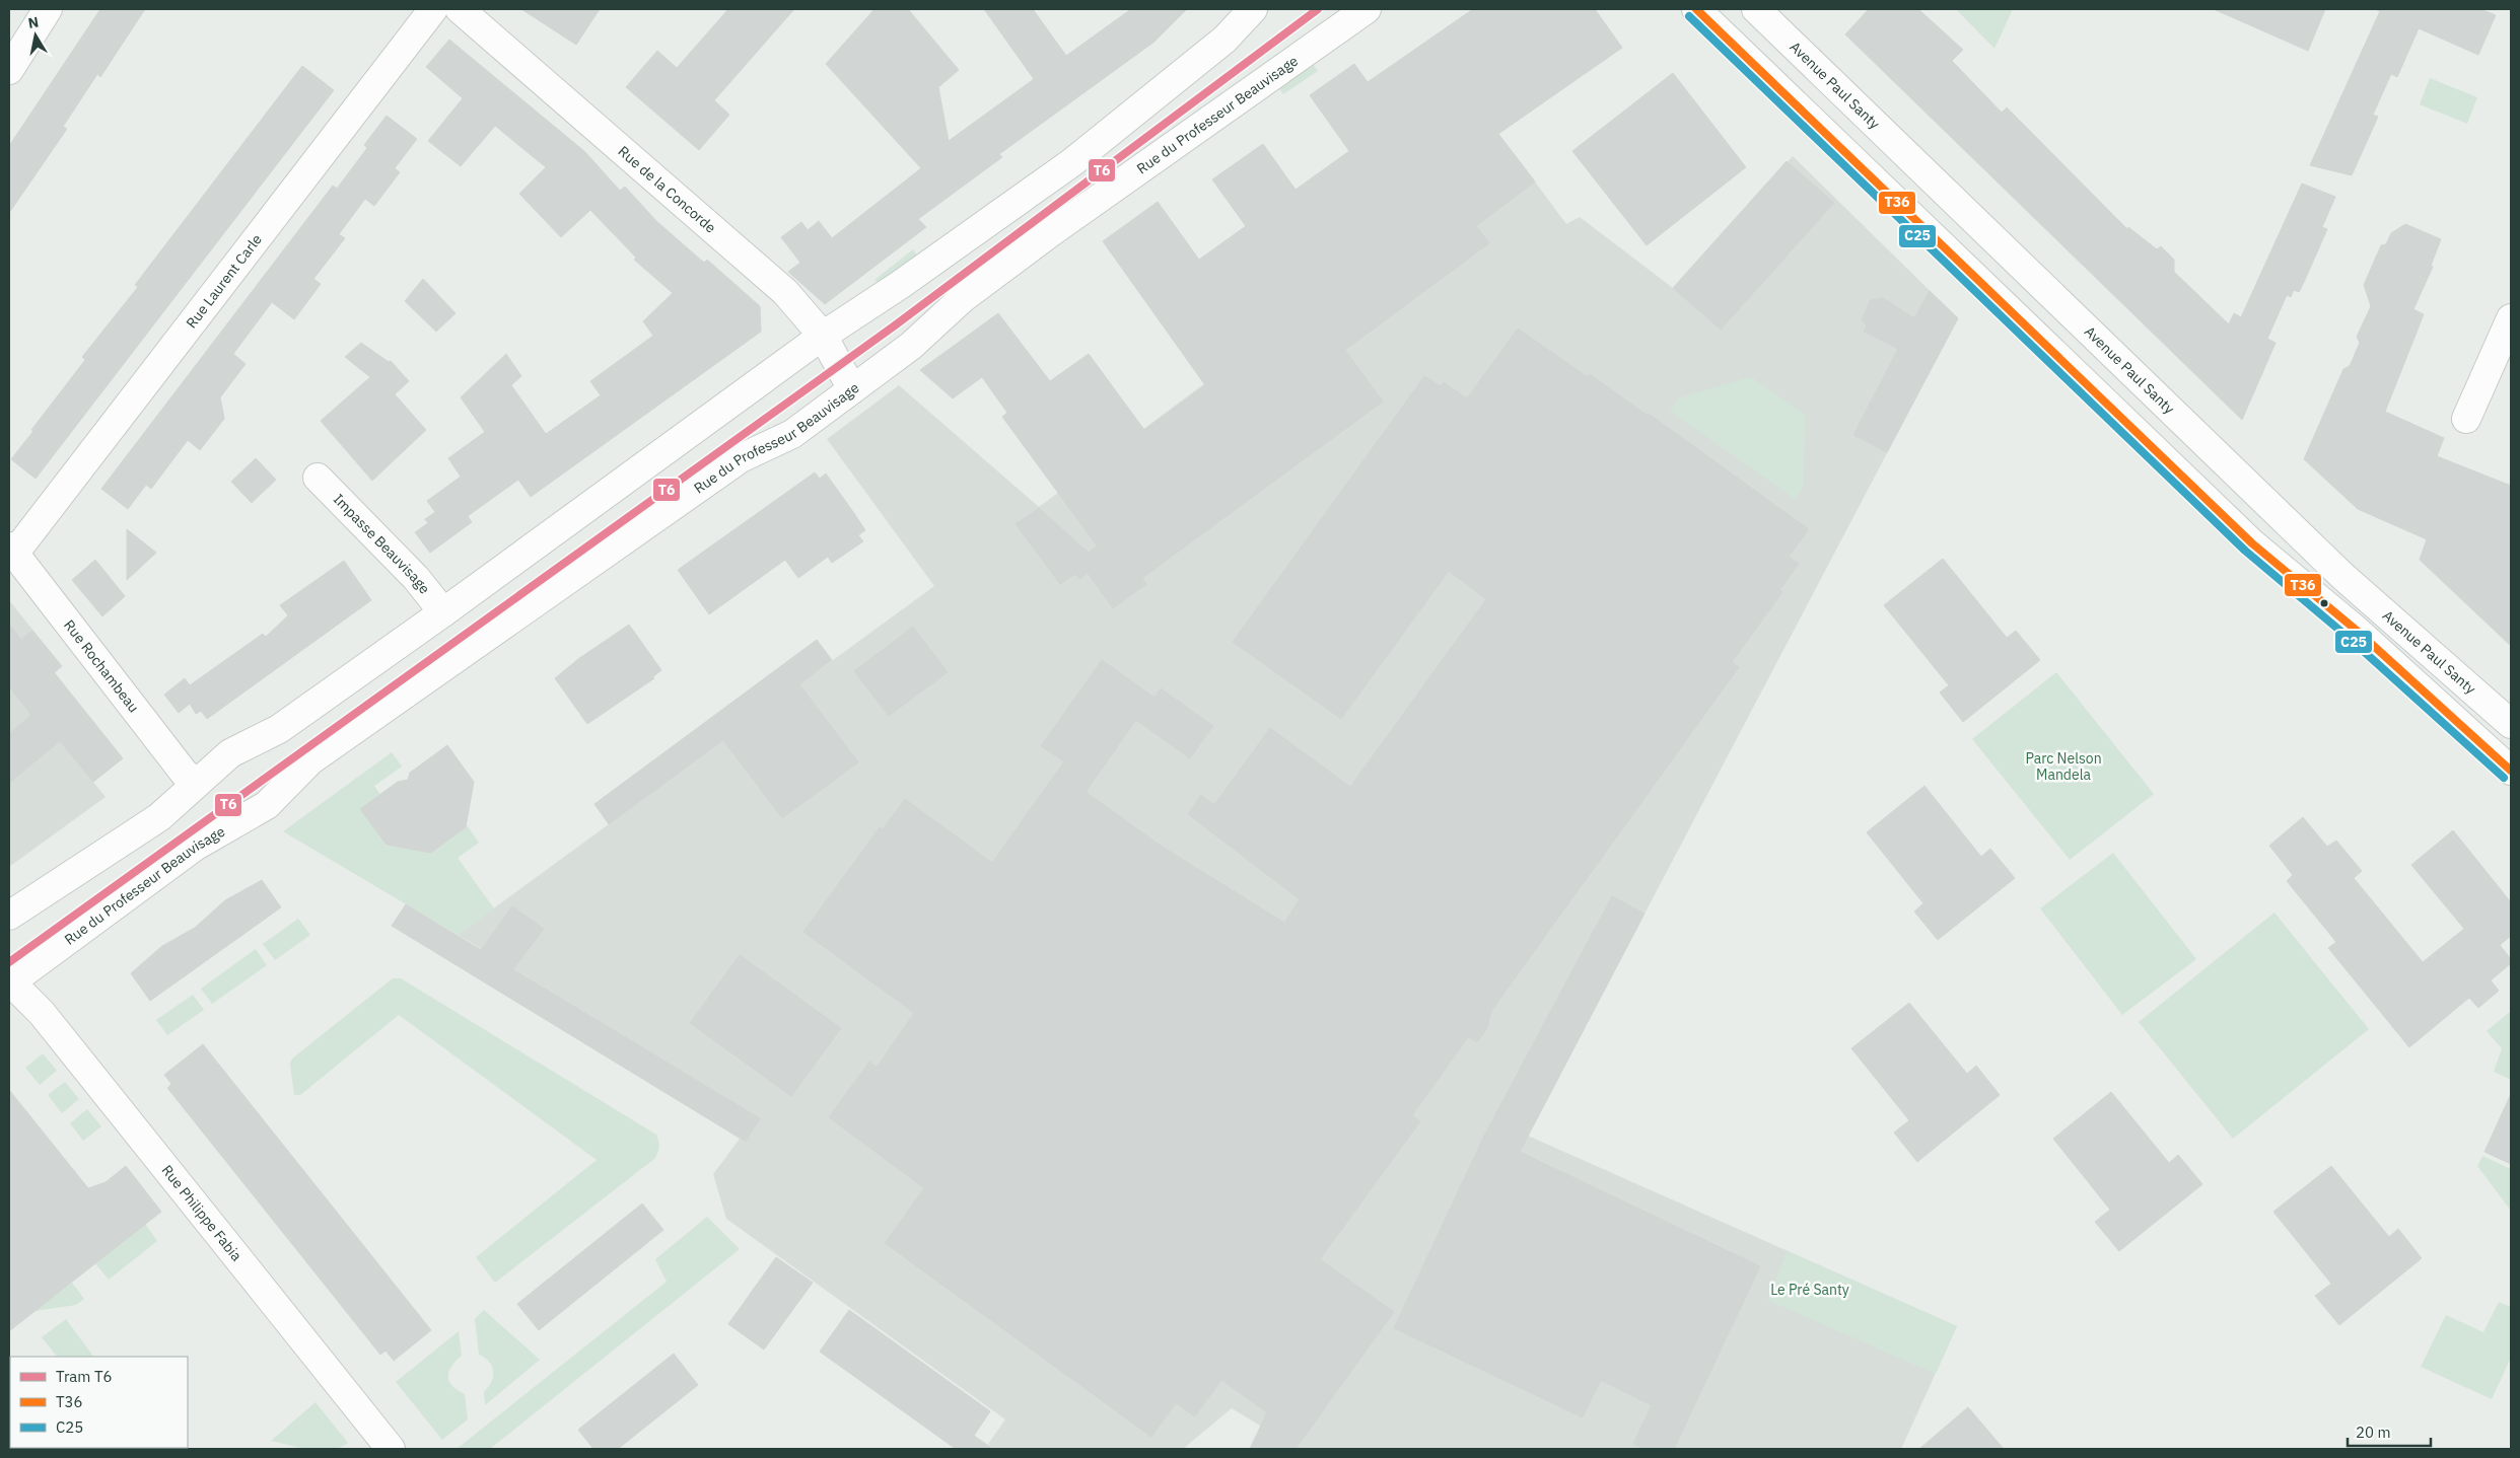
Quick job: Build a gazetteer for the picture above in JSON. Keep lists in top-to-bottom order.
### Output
{
  "streets": {
    "street": [
      "Avenue Paul Santy",
      "Rue du Professeur Beauvisage",
      "Rue de la Concorde",
      "Rue Laurent Carle",
      "Impasse Beauvisage",
      "Rue Rochambeau",
      "Rue Philippe Fabia"
    ]
  },
  "crossings": [
    ["Rue du Professeur Beauvisage", "Rue de la Concorde"],
    ["Rue du Professeur Beauvisage", "Rue Philippe Fabia"],
    ["Rue Laurent Carle", "Rue Rochambeau"]
  ],
  "parks": ["Parc Nelson Mandela", "Le Pré Santy"],
  "lines": ["tram line T6", "transit line T36", "transit line C25"],
  "legend": ["Tram T6", "T36", "C25"],
  "scale_bar": "20 m",
  "north": "top"
}
